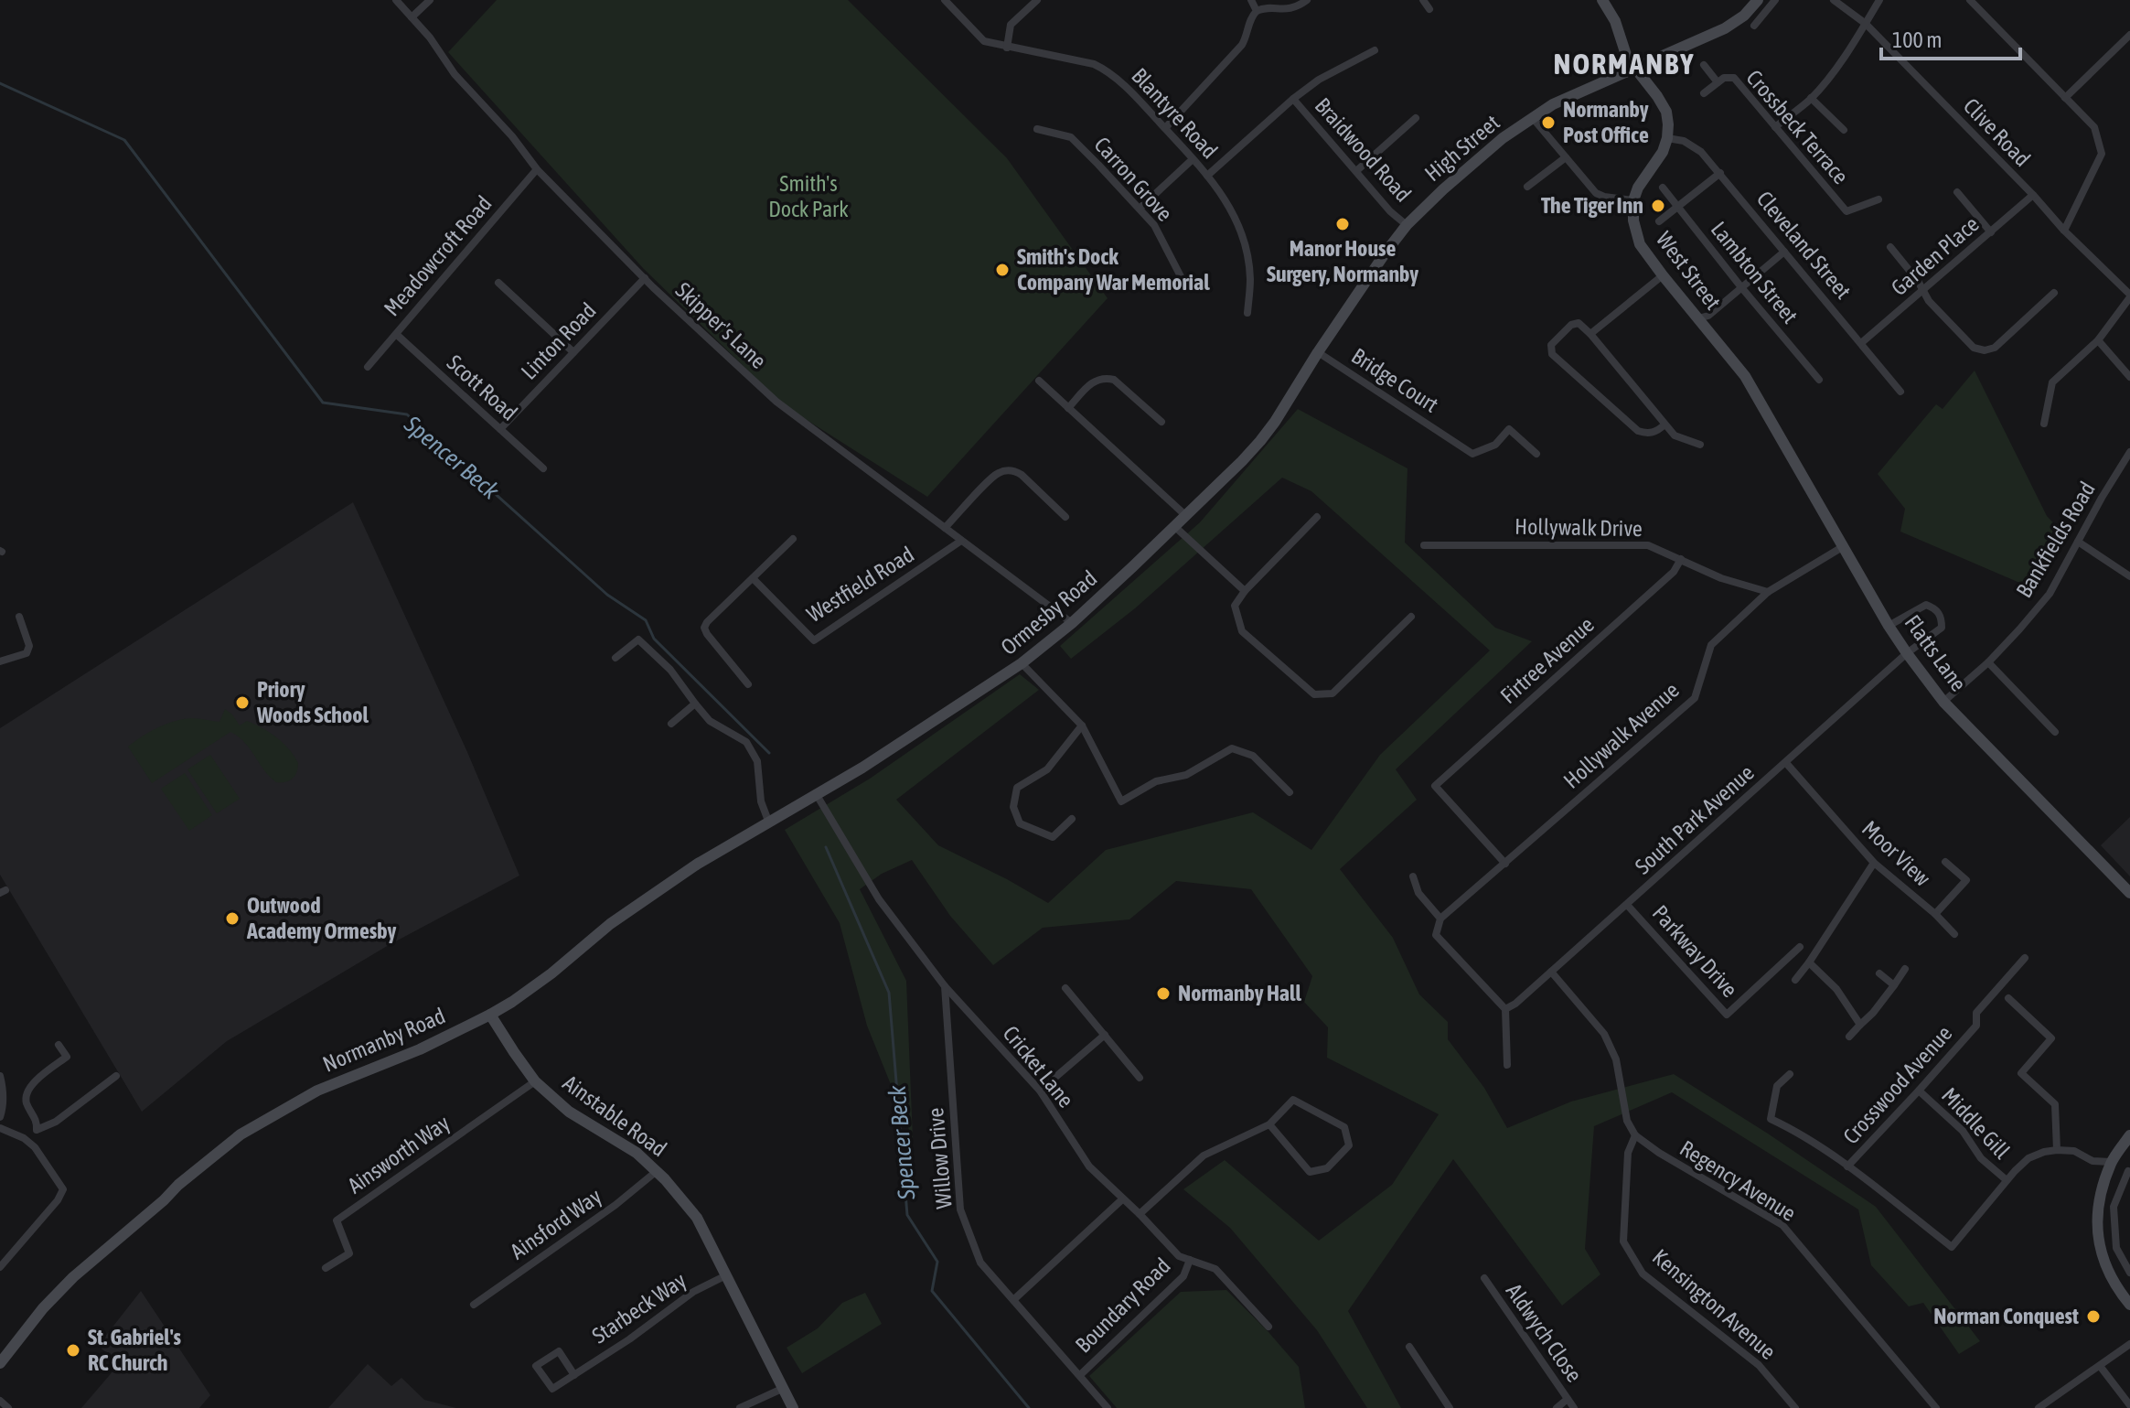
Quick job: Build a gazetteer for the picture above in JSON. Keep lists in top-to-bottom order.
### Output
{
  "streets": {
    "main road": [
      "High Street",
      "West Street",
      "Ormesby Road",
      "Flatts Lane",
      "Normanby Road",
      "Ainstable Road"
    ],
    "street": [
      "Blantyre Road",
      "Crossbeck Terrace",
      "Clive Road",
      "Braidwood Road",
      "Carron Grove",
      "Cleveland Street",
      "Meadowcroft Road",
      "Garden Place",
      "Lambton Street",
      "Skipper's Lane",
      "Linton Road",
      "Bridge Court",
      "Scott Road",
      "Hollywalk Drive",
      "Bankfields Road",
      "Westfield Road",
      "Firtree Avenue",
      "Hollywalk Avenue",
      "South Park Avenue",
      "Moor View",
      "Parkway Drive",
      "Cricket Lane",
      "Crosswood Avenue",
      "Middle Gill",
      "Ainsworth Way",
      "Willow Drive",
      "Regency Avenue",
      "Ainsford Way",
      "Kensington Avenue",
      "Boundary Road",
      "Starbeck Way",
      "Aldwych Close"
    ]
  },
  "crossings": [
    ["Clive Road", "Garden Place"],
    ["High Street", "Braidwood Road"],
    ["High Street", "Bridge Court"],
    ["High Street", "Ormesby Road"],
    ["Cleveland Street", "Garden Place"],
    ["Meadowcroft Road", "Skipper's Lane"],
    ["Meadowcroft Road", "Scott Road"],
    ["West Street", "Flatts Lane"],
    ["Skipper's Lane", "Linton Road"],
    ["Skipper's Lane", "Westfield Road"],
    ["Skipper's Lane", "Ormesby Road"],
    ["Linton Road", "Scott Road"],
    ["Hollywalk Drive", "Firtree Avenue"],
    ["Hollywalk Drive", "Hollywalk Avenue"],
    ["Bankfields Road", "Flatts Lane"],
    ["Ormesby Road", "Normanby Road"],
    ["Ormesby Road", "Cricket Lane"],
    ["Flatts Lane", "Hollywalk Avenue"],
    ["Flatts Lane", "South Park Avenue"],
    ["Firtree Avenue", "Hollywalk Avenue"],
    ["South Park Avenue", "Moor View"],
    ["South Park Avenue", "Parkway Drive"],
    ["Normanby Road", "Cricket Lane"],
    ["Normanby Road", "Ainstable Road"],
    ["Cricket Lane", "Willow Drive"],
    ["Cricket Lane", "Boundary Road"],
    ["Crosswood Avenue", "Middle Gill"],
    ["Ainstable Road", "Ainsworth Way"],
    ["Ainstable Road", "Ainsford Way"],
    ["Ainstable Road", "Starbeck Way"],
    ["Willow Drive", "Boundary Road"],
    ["Regency Avenue", "Kensington Avenue"]
  ],
  "districts": ["NORMANBY"],
  "water": ["Spencer Beck"],
  "parks": ["Smith's Dock Park"],
  "places": [
    "Normanby Post Office",
    "The Tiger Inn",
    "Manor House Surgery, Normanby",
    "Smith's Dock Company War Memorial",
    "Priory Woods School",
    "Outwood Academy Ormesby",
    "Normanby Hall",
    "Norman Conquest",
    "St. Gabriel's RC Church"
  ],
  "scale_bar": "100 m"
}
